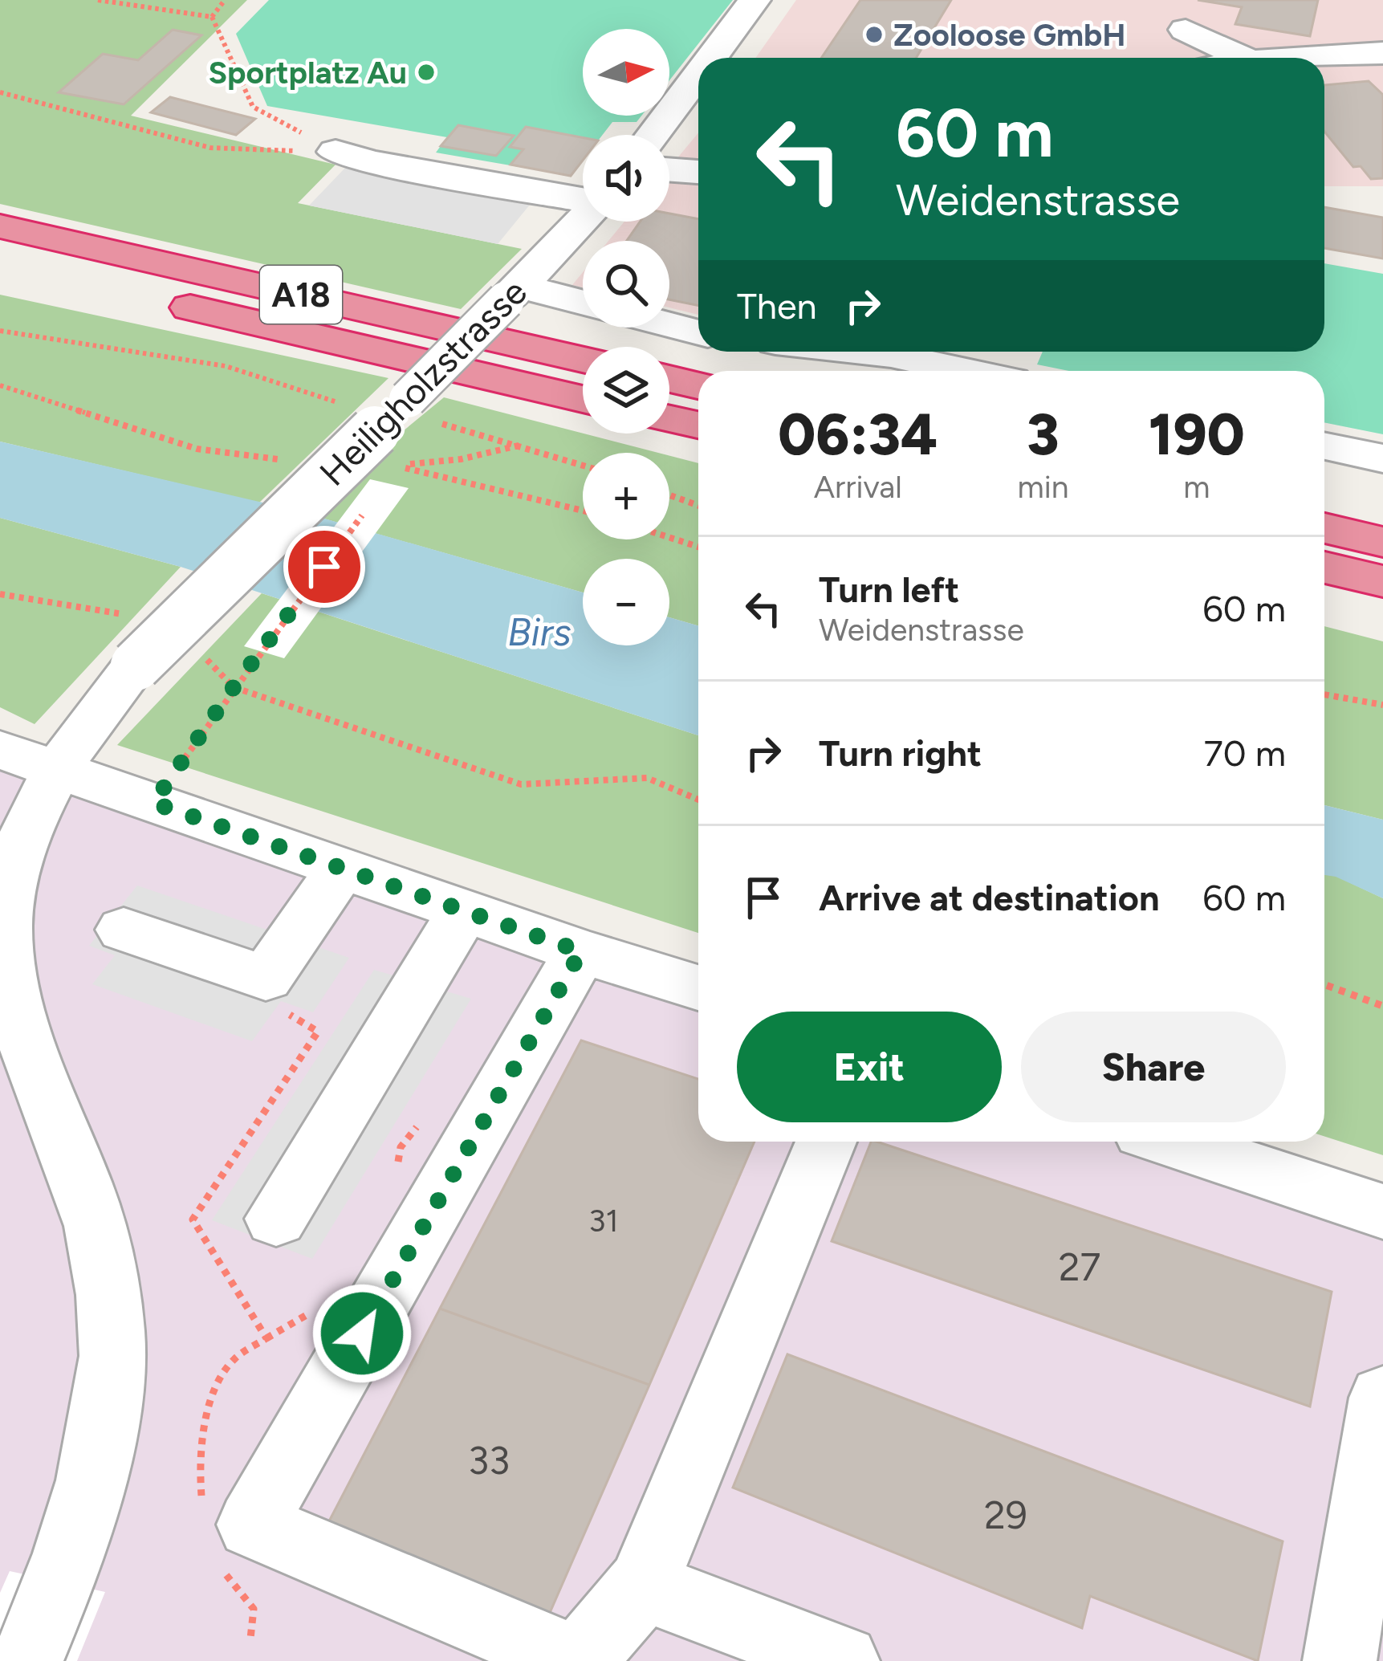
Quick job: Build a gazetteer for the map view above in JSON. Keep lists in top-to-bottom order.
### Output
{
  "streets": {
    "highway": ["A18"],
    "street": ["Heiligholzstrasse"]
  },
  "water": ["Birs"],
  "places": ["Zooloose GmbH", "Sportplatz Au"],
  "house_numbers": [
    "31",
    "27",
    "33",
    "29"
  ],
  "north": "right",
  "page": {
    "map_buttons": ["+", "−"],
    "turn": ["60 m", "Weidenstrasse"],
    "then": "Then",
    "eta": [
      "06:34",
      "Arrival",
      "3",
      "min",
      "190",
      "m"
    ],
    "list": [
      {
        "name": "Turn left",
        "note": "Weidenstrasse",
        "value": "60 m"
      },
      {
        "name": "Turn right",
        "value": "70 m"
      },
      {
        "name": "Arrive at destination",
        "value": "60 m"
      }
    ],
    "buttons": ["Exit", "Share"]
  }
}
